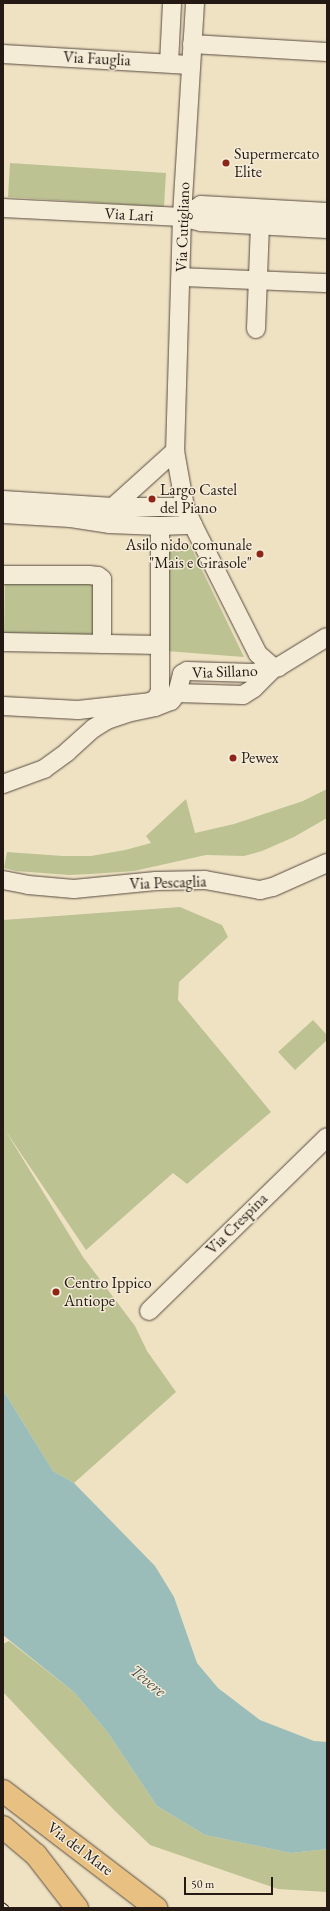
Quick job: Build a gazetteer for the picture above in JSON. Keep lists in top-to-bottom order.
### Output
{
  "streets": {
    "main road": ["Via del Mare"],
    "street": [
      "Via Fauglia",
      "Via Lari",
      "Via Cutigliano",
      "Via Sillano",
      "Via Pescaglia",
      "Via Crespina"
    ]
  },
  "crossings": [
    ["Via Fauglia", "Via Cutigliano"],
    ["Via Lari", "Via Cutigliano"]
  ],
  "water": ["Tevere"],
  "places": [
    "Supermercato Elite",
    "Largo Castel del Piano",
    "Asilo nido comunale \"Mais e Girasole\"",
    "Pewex",
    "Centro Ippico Antiope"
  ],
  "scale_bar": "50 m"
}
